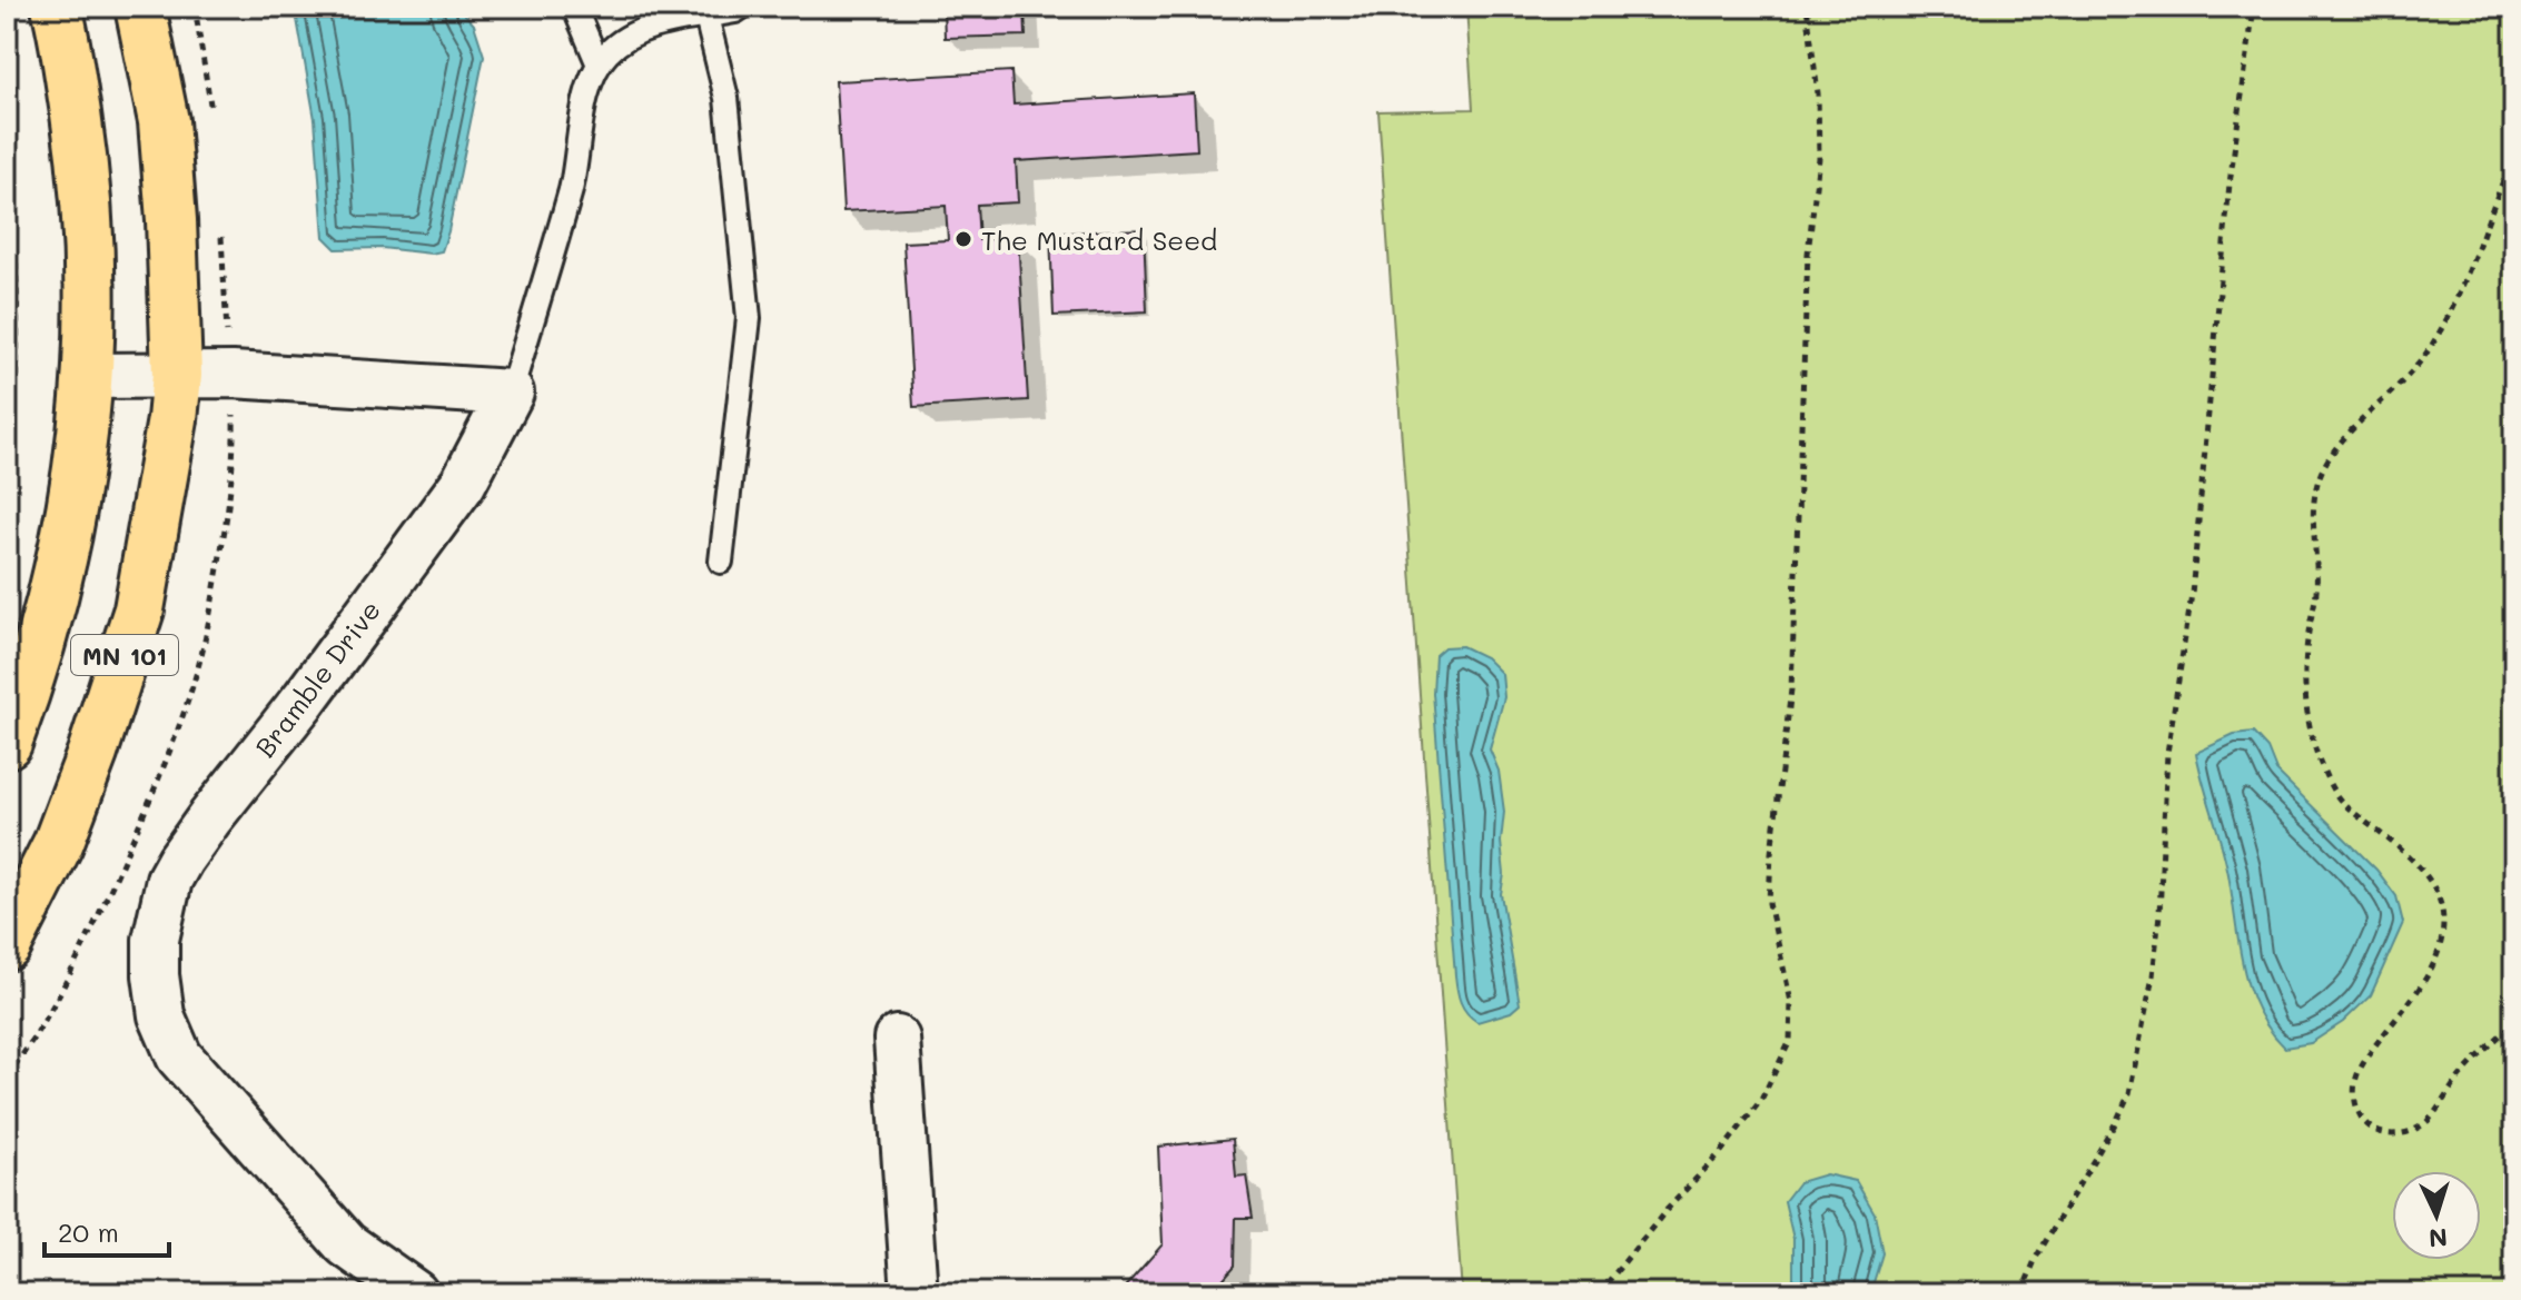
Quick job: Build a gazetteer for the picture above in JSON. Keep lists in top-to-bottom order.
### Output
{
  "streets": {
    "main road": ["MN 101"],
    "street": ["Bramble Drive"]
  },
  "places": ["The Mustard Seed"],
  "scale_bar": "20 m",
  "north": "bottom"
}
